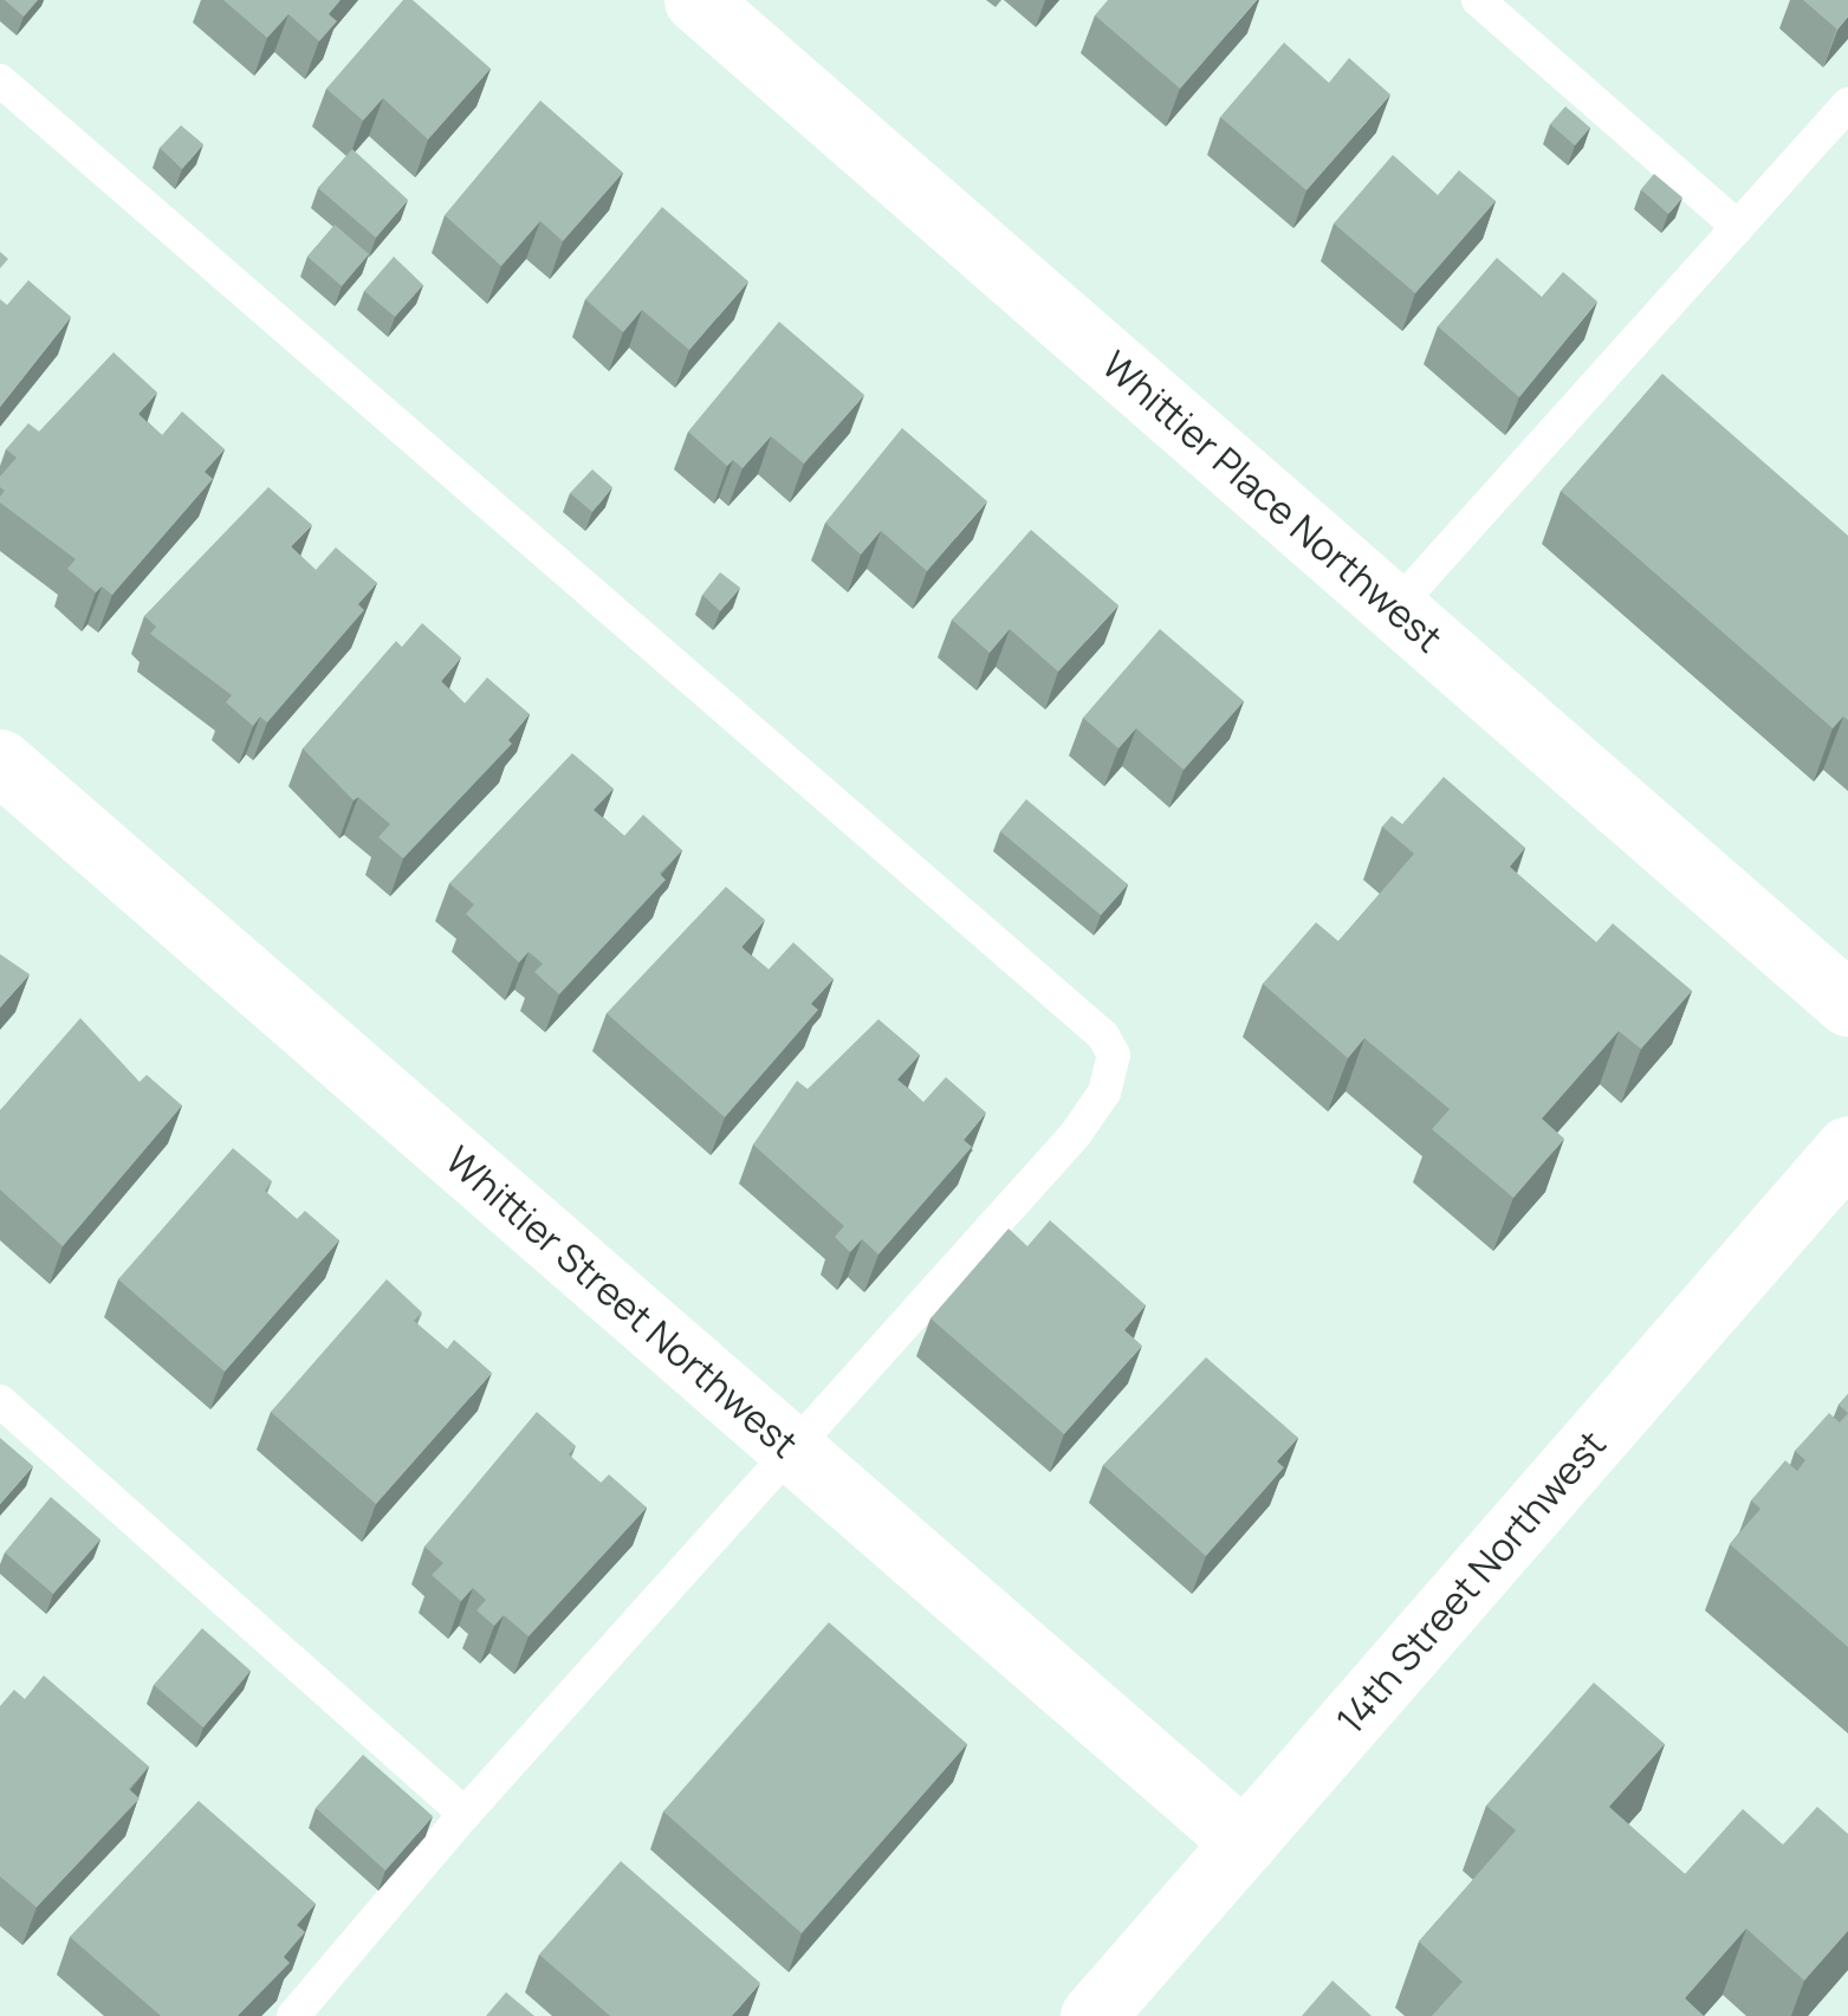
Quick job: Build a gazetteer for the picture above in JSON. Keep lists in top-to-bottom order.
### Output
{
  "streets": {
    "street": ["Whittier Place Northwest", "Whittier Street Northwest", "14th Street Northwest"]
  },
  "crossings": [
    ["Whittier Street Northwest", "14th Street Northwest"]
  ]
}
